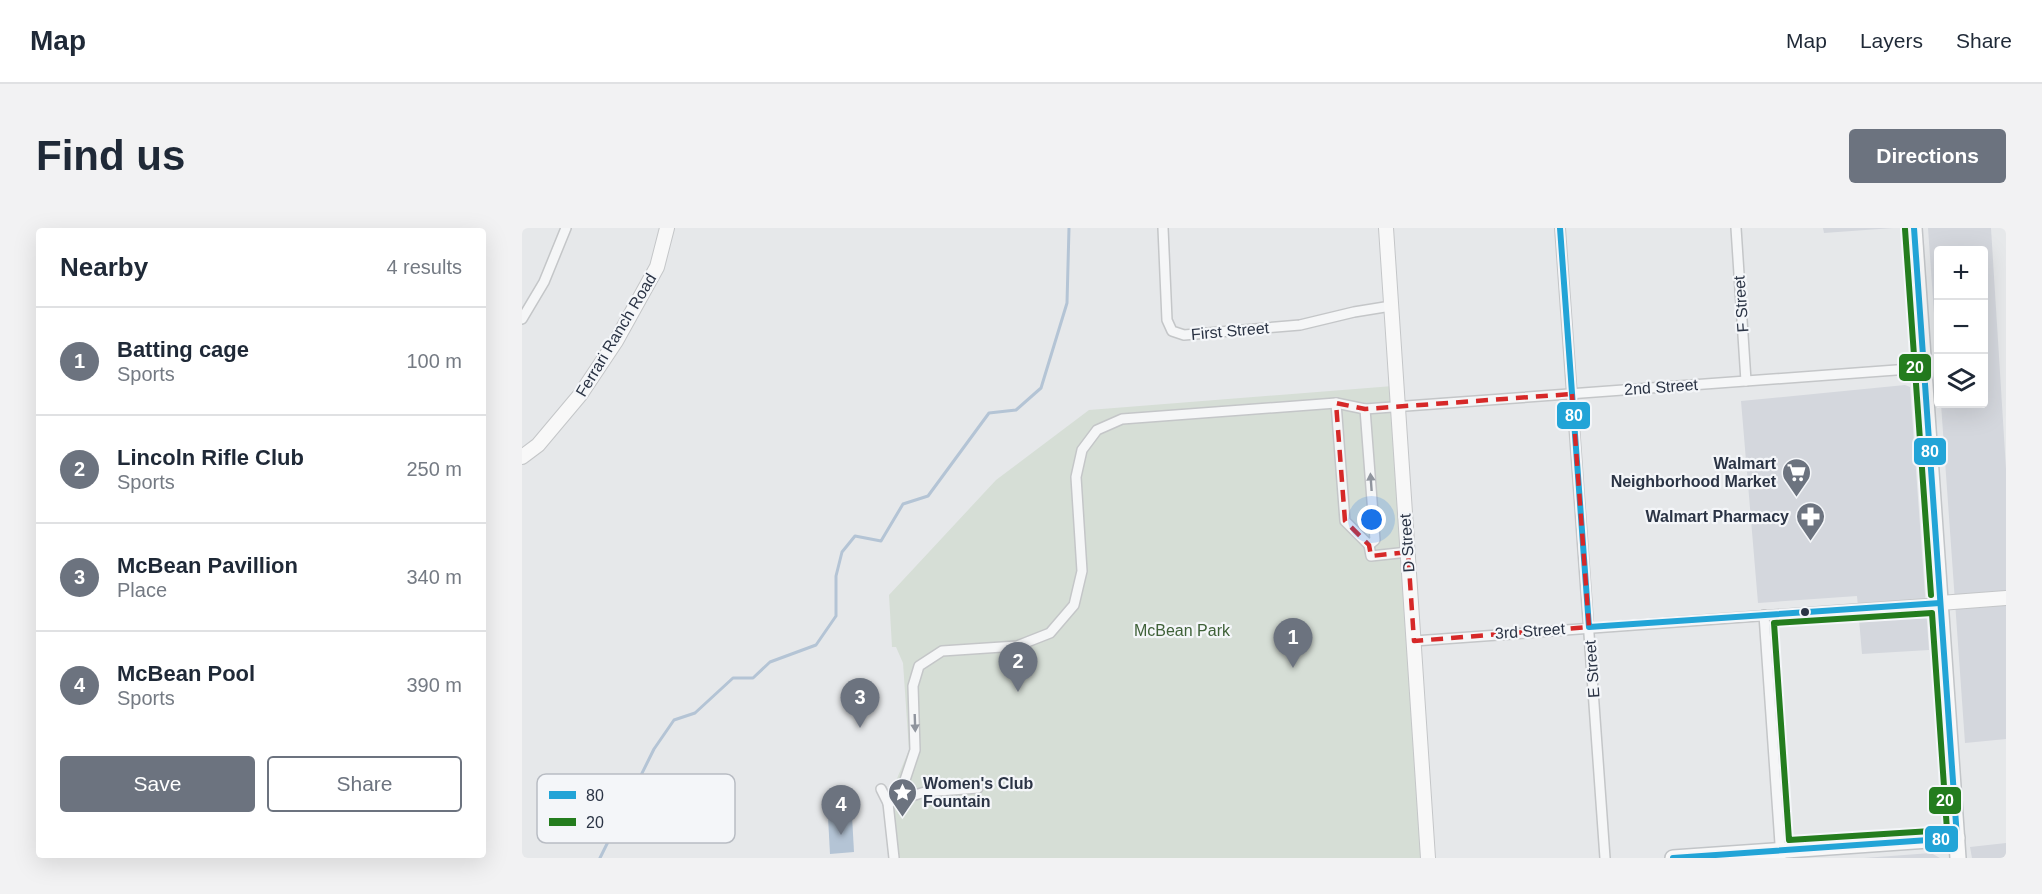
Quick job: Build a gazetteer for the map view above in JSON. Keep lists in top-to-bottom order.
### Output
{
  "streets": {
    "street": [
      "F Street",
      "First Street",
      "Ferrari Ranch Road",
      "2nd Street",
      "D Street",
      "3rd Street",
      "E Street"
    ]
  },
  "crossings": [
    ["F Street", "2nd Street"],
    ["First Street", "D Street"],
    ["2nd Street", "D Street"],
    ["2nd Street", "E Street"],
    ["D Street", "3rd Street"],
    ["3rd Street", "E Street"]
  ],
  "one_way": ["2nd Street"],
  "parks": ["McBean Park"],
  "places": {
    "supermarket": ["Walmart Neighborhood Market"],
    "pharmacy": ["Walmart Pharmacy"],
    "place": ["Women's Club Fountain"]
  },
  "lines": ["transit line 80", "transit line 20"],
  "legend": ["80", "20"],
  "page": {
    "header": "Map",
    "nav": ["Map", "Layers", "Share"],
    "buttons": [
      "Directions",
      ["Save", "Share"]
    ],
    "title": "Find us",
    "heading": ["Nearby", "4 results"],
    "map_buttons": ["+", "−"],
    "list": [
      {
        "mark": "1",
        "name": "Batting cage",
        "note": "Sports",
        "value": "100 m"
      },
      {
        "mark": "2",
        "name": "Lincoln Rifle Club",
        "note": "Sports",
        "value": "250 m"
      },
      {
        "mark": "3",
        "name": "McBean Pavillion",
        "note": "Place",
        "value": "340 m"
      },
      {
        "mark": "4",
        "name": "McBean Pool",
        "note": "Sports",
        "value": "390 m"
      }
    ],
    "pins": [
      "1",
      "2",
      "3",
      "4"
    ]
  }
}
